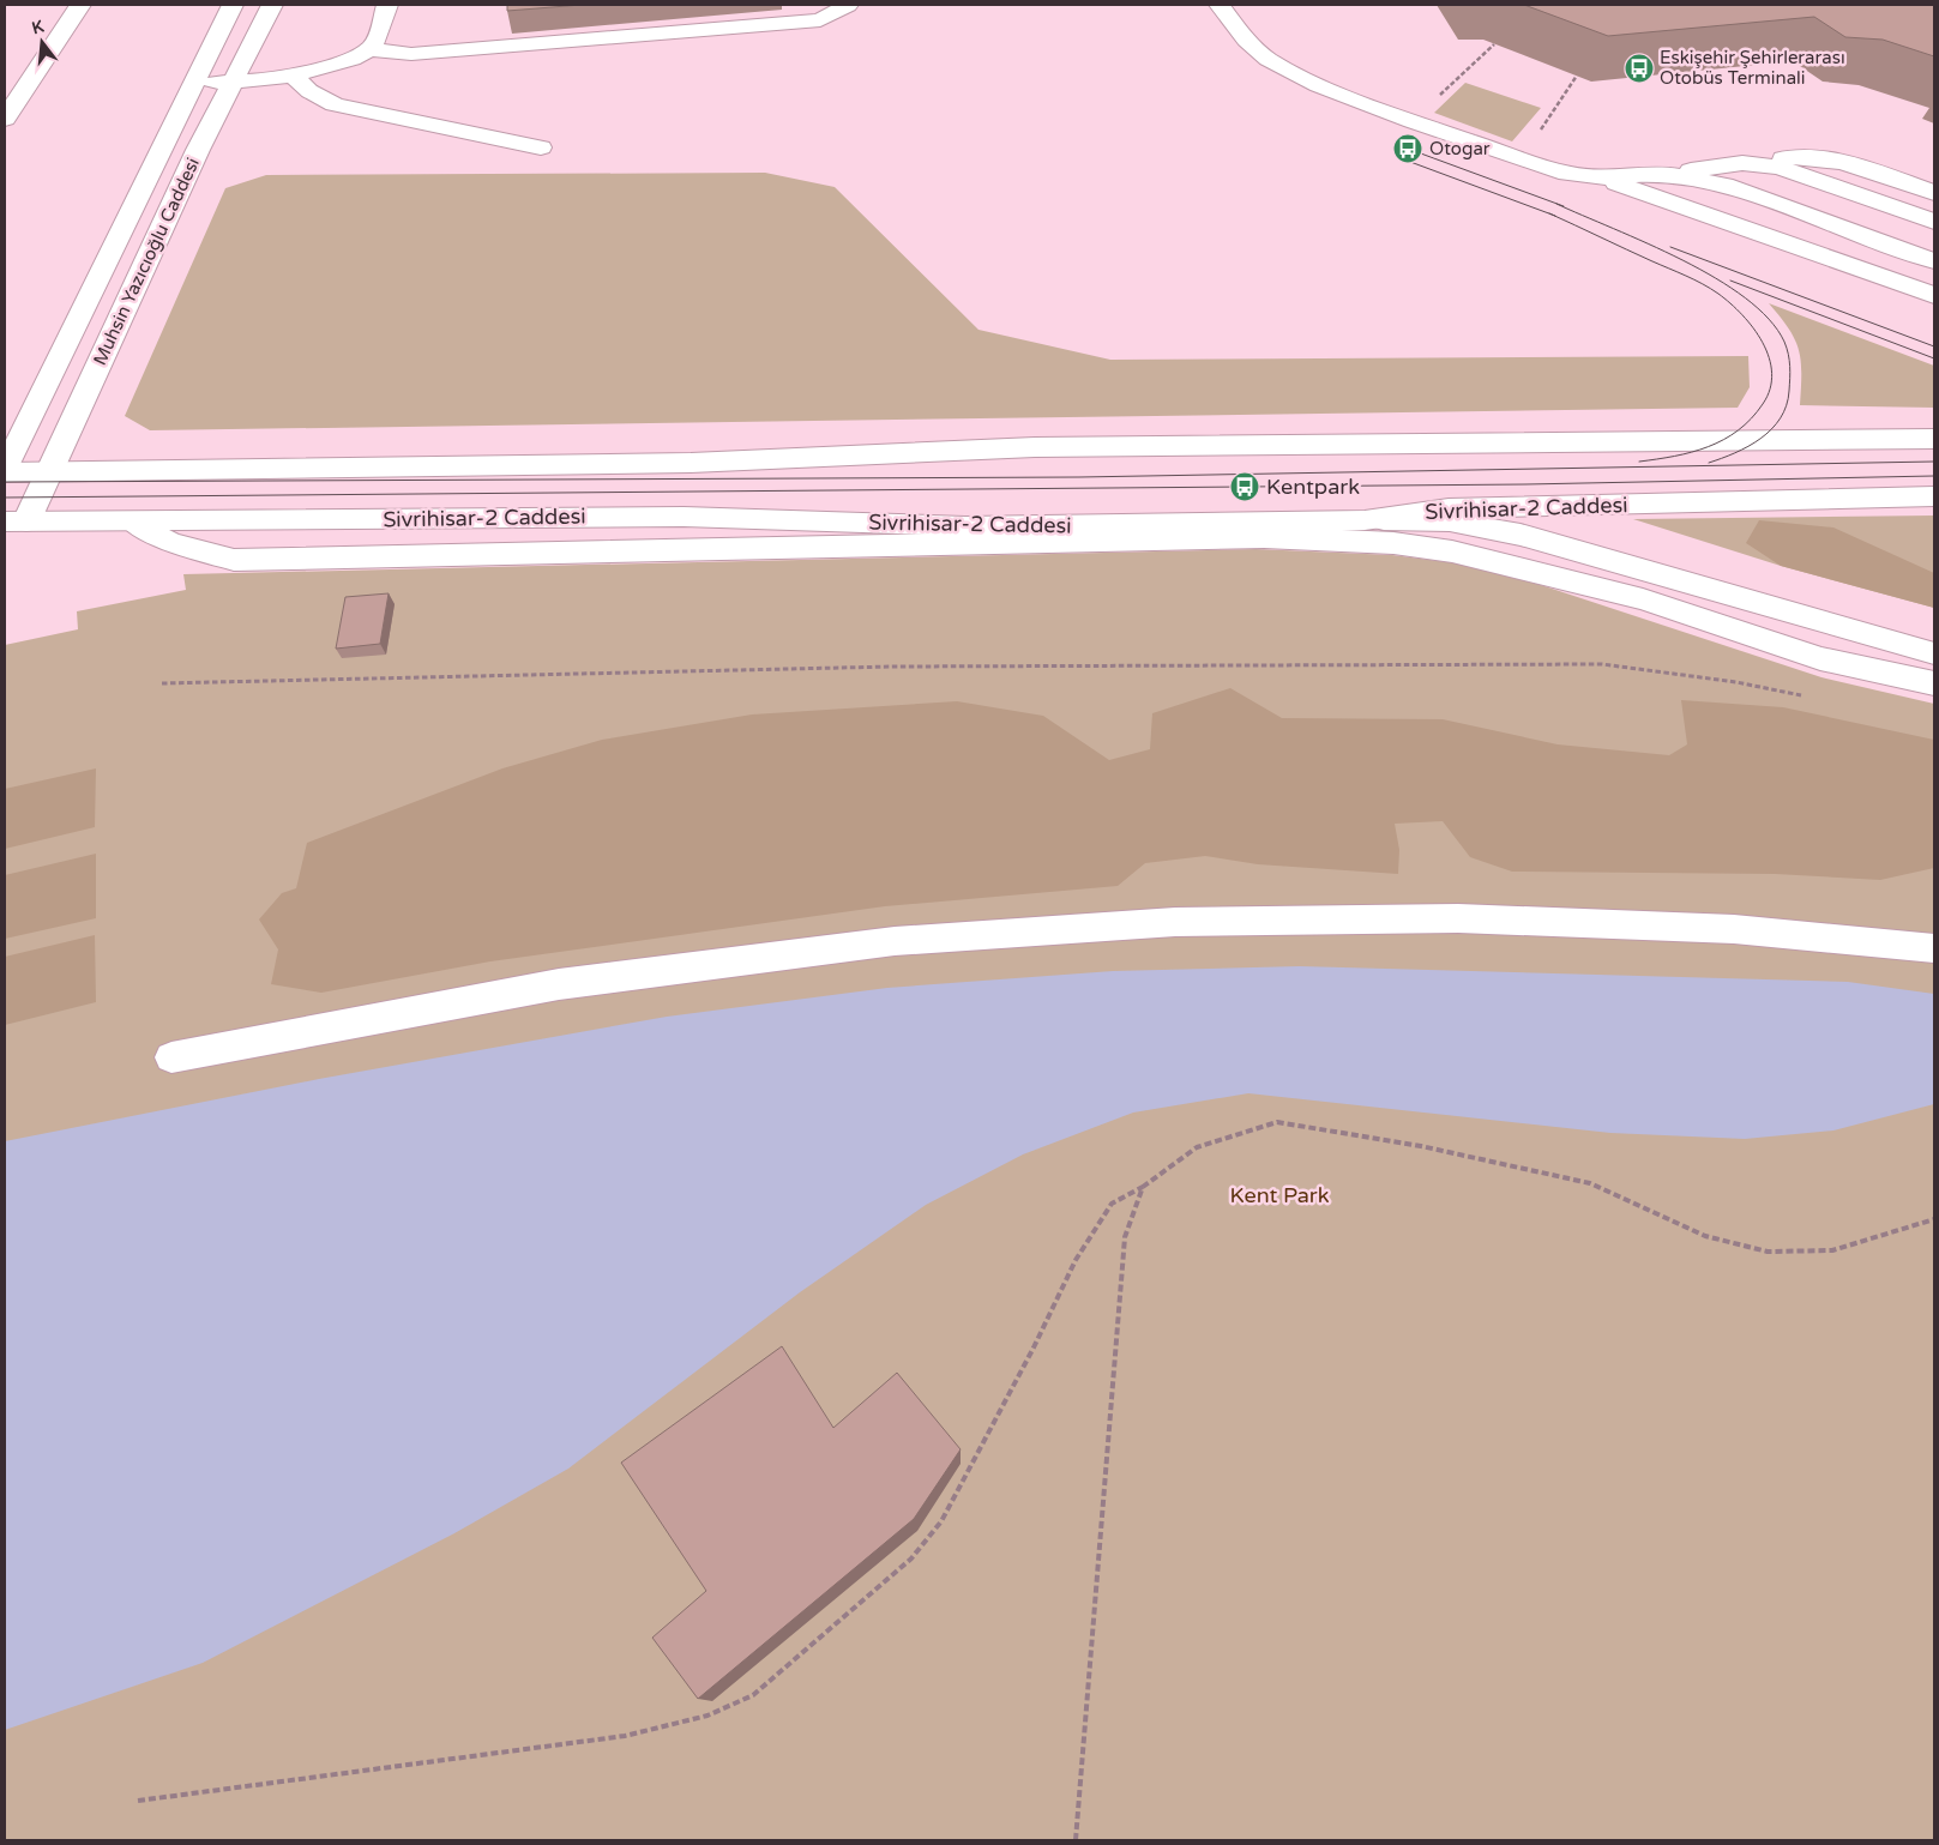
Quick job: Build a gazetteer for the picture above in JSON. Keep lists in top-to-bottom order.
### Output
{
  "streets": {
    "street": ["Muhsin Yazıcıoğlu Caddesi", "Sivrihisar-2 Caddesi"]
  },
  "crossings": [
    ["Muhsin Yazıcıoğlu Caddesi", "Sivrihisar-2 Caddesi"]
  ],
  "parks": ["Kent Park"],
  "places": {
    "bus stop": ["Eskişehir Şehirlerarası Otobüs Terminali", "Otogar", "Kentpark"]
  },
  "north": "top"
}
